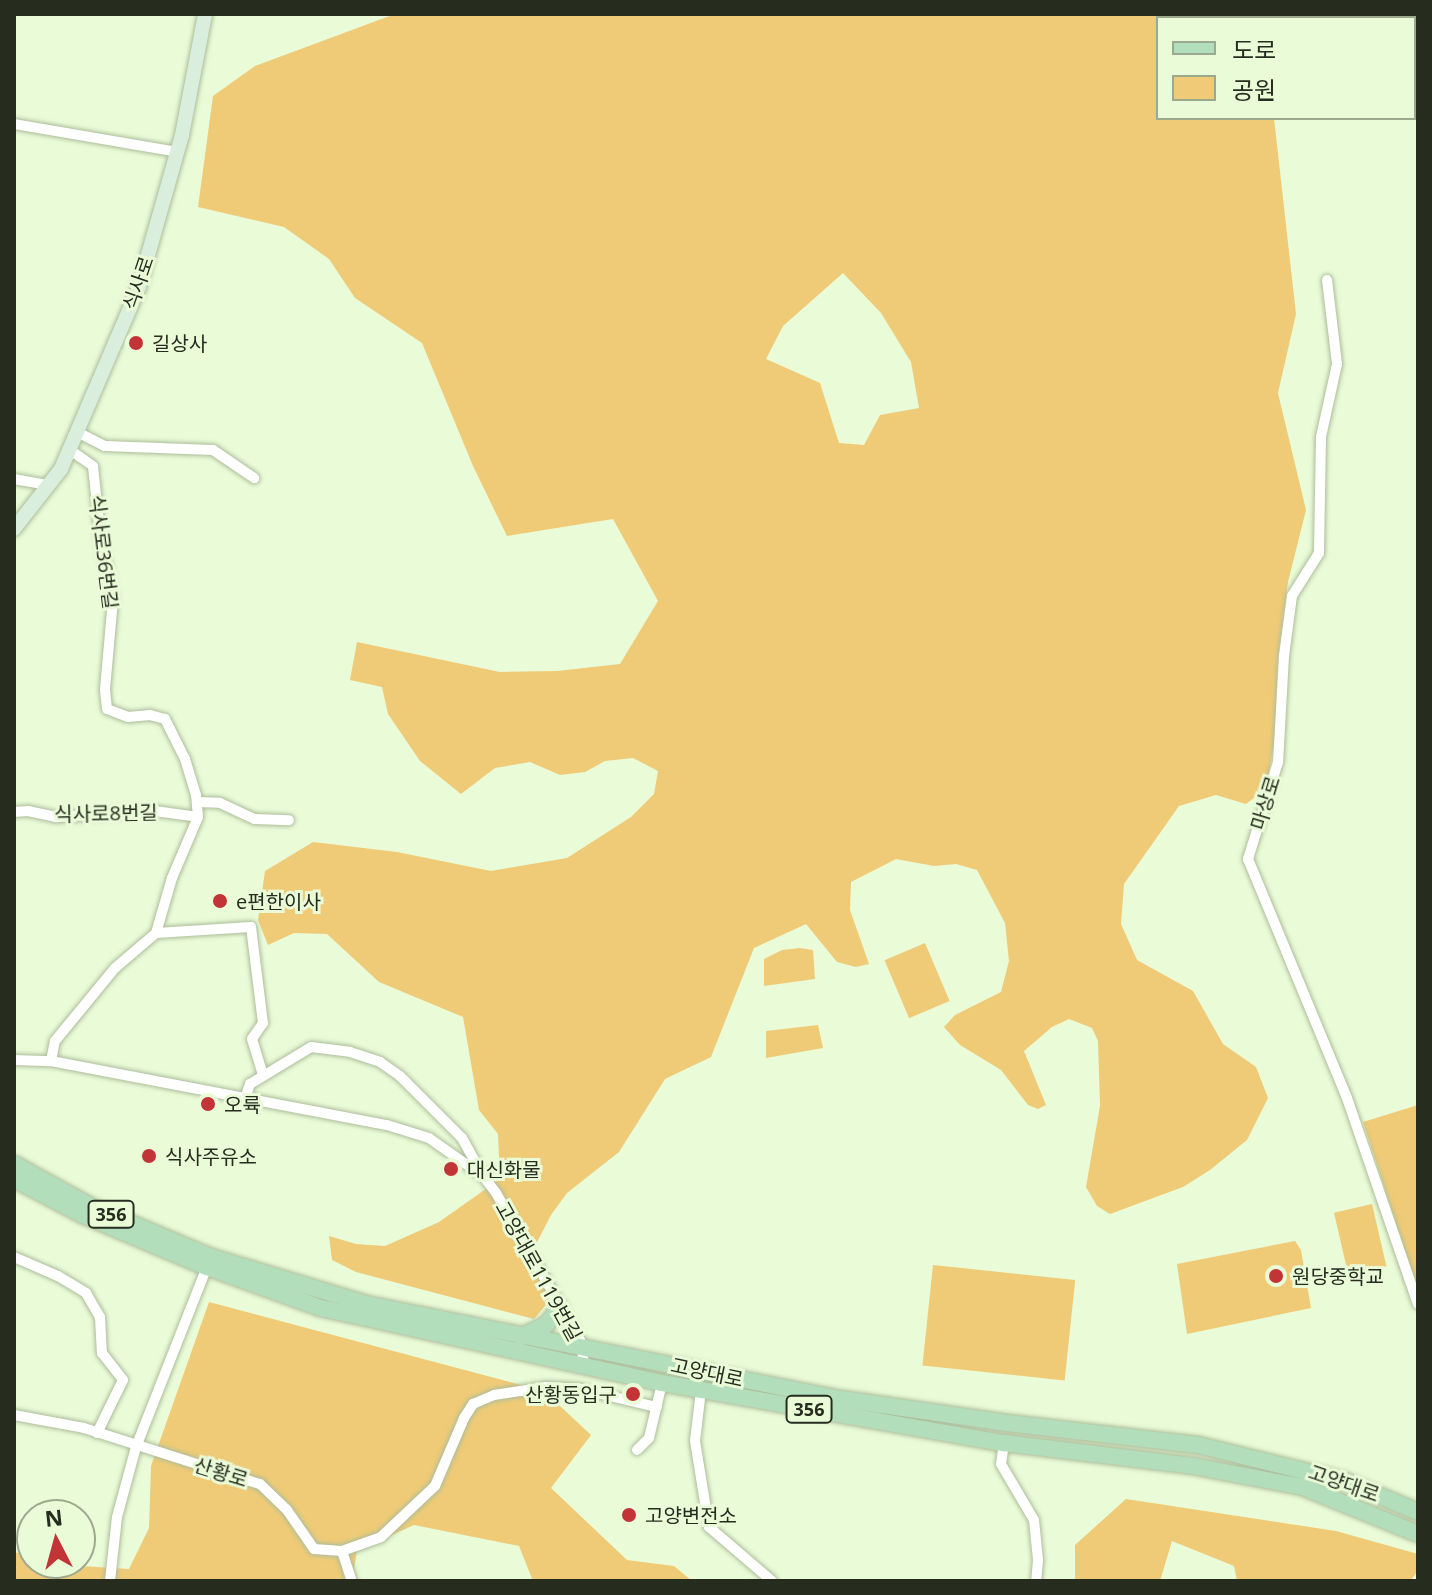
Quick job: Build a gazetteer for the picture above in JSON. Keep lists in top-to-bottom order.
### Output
{
  "streets": {
    "main road": ["356", "고양대로"],
    "street": [
      "식사로",
      "식사로36번길",
      "마상로",
      "식사로8번길",
      "고양대로1119번길",
      "산황로"
    ]
  },
  "crossings": [
    ["식사로", "식사로36번길"],
    ["식사로36번길", "식사로8번길"],
    ["고양대로1119번길", "고양대로"]
  ],
  "places": [
    "길상사",
    "e편한이사",
    "오륙",
    "식사주유소",
    "대신화물",
    "원당중학교",
    "산황동입구",
    "고양변전소"
  ],
  "legend": ["도로", "공원"],
  "north": "top"
}
